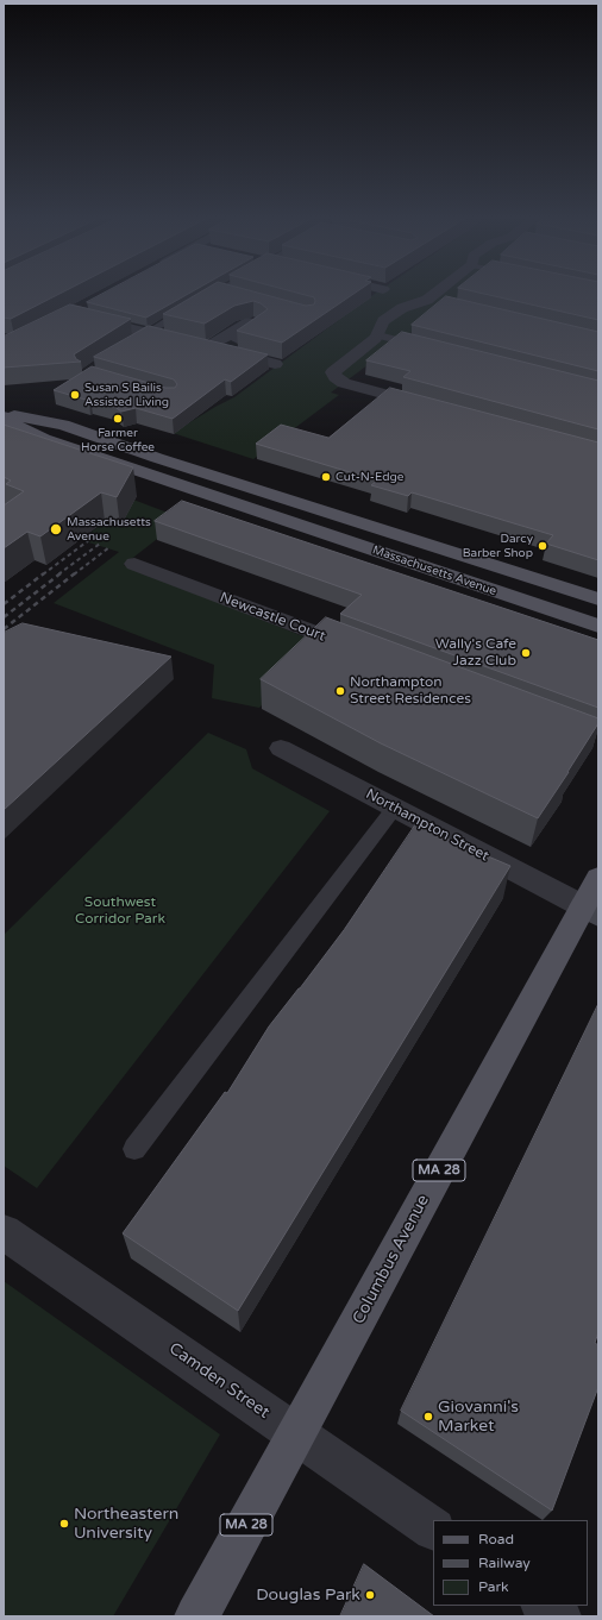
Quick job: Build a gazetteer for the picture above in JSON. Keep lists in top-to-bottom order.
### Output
{
  "streets": {
    "main road": ["Massachusetts Avenue", "MA 28", "Columbus Avenue"],
    "street": ["Newcastle Court", "Northampton Street", "Camden Street"]
  },
  "crossings": [
    ["Northampton Street", "Columbus Avenue"],
    ["Columbus Avenue", "Camden Street"]
  ],
  "parks": ["Southwest Corridor Park"],
  "places": [
    "Susan S Bailis Assisted Living",
    "Farmer Horse Coffee",
    "Cut-N-Edge",
    "Massachusetts Avenue",
    "Darcy Barber Shop",
    "Wally's Cafe Jazz Club",
    "Northampton Street Residences",
    "Giovanni's Market",
    "Northeastern University",
    "Douglas Park"
  ],
  "legend": ["Road", "Railway", "Park"]
}
